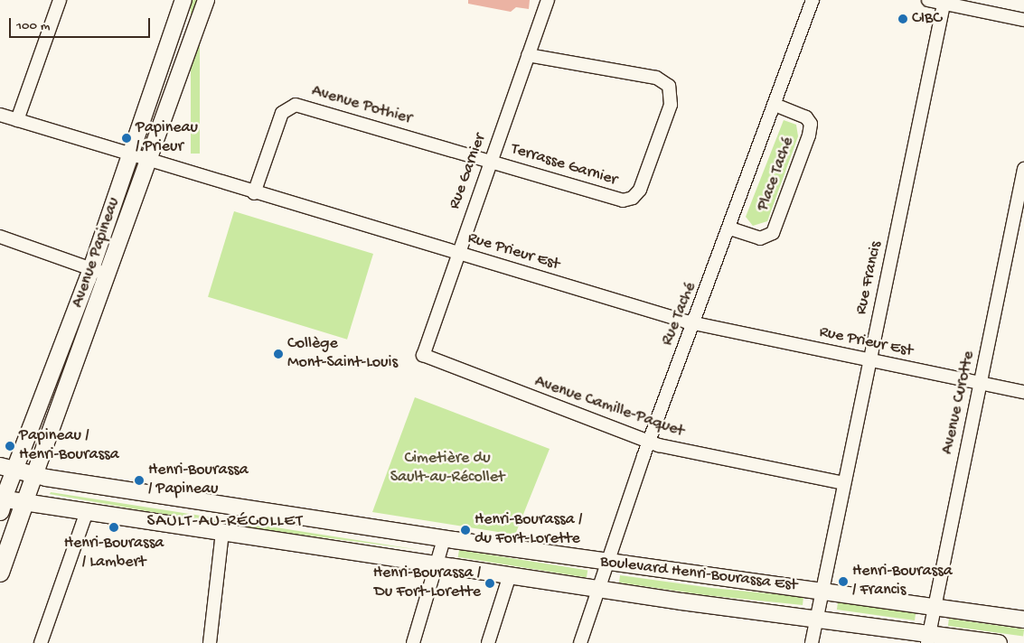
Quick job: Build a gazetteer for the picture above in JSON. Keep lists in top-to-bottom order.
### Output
{
  "streets": {
    "main road": ["Avenue Papineau", "Boulevard Henri-Bourassa Est"],
    "street": [
      "Avenue Pothier",
      "Terrasse Garnier",
      "Rue Garnier",
      "Place Taché",
      "Rue Prieur Est",
      "Rue Francis",
      "Rue Taché",
      "Avenue Curotte",
      "Avenue Camille-Paquet"
    ]
  },
  "crossings": [
    ["Avenue Pothier", "Terrasse Garnier"],
    ["Avenue Pothier", "Rue Garnier"],
    ["Avenue Pothier", "Rue Prieur Est"],
    ["Terrasse Garnier", "Rue Garnier"],
    ["Rue Garnier", "Rue Prieur Est"],
    ["Rue Garnier", "Avenue Camille-Paquet"],
    ["Place Taché", "Rue Taché"],
    ["Rue Prieur Est", "Avenue Papineau"],
    ["Rue Prieur Est", "Rue Francis"],
    ["Rue Prieur Est", "Rue Taché"],
    ["Rue Prieur Est", "Avenue Curotte"],
    ["Avenue Papineau", "Boulevard Henri-Bourassa Est"],
    ["Rue Francis", "Avenue Camille-Paquet"],
    ["Rue Francis", "Boulevard Henri-Bourassa Est"],
    ["Rue Taché", "Avenue Camille-Paquet"],
    ["Rue Taché", "Boulevard Henri-Bourassa Est"],
    ["Avenue Curotte", "Boulevard Henri-Bourassa Est"]
  ],
  "districts": ["SAULT-AU-RÉCOLLET"],
  "parks": ["Cimetière du Sault-au-Récollet"],
  "places": [
    "CIBC",
    "Papineau / Prieur",
    "Collège Mont-Saint-Louis",
    "Papineau / Henri-Bourassa",
    "Henri-Bourassa / Papineau",
    "Henri-Bourassa / Lambert",
    "Henri-Bourassa / du Fort-Lorette",
    "Henri-Bourassa / Francis",
    "Henri-Bourassa / Du Fort-Lorette"
  ],
  "scale_bar": "100 m"
}
